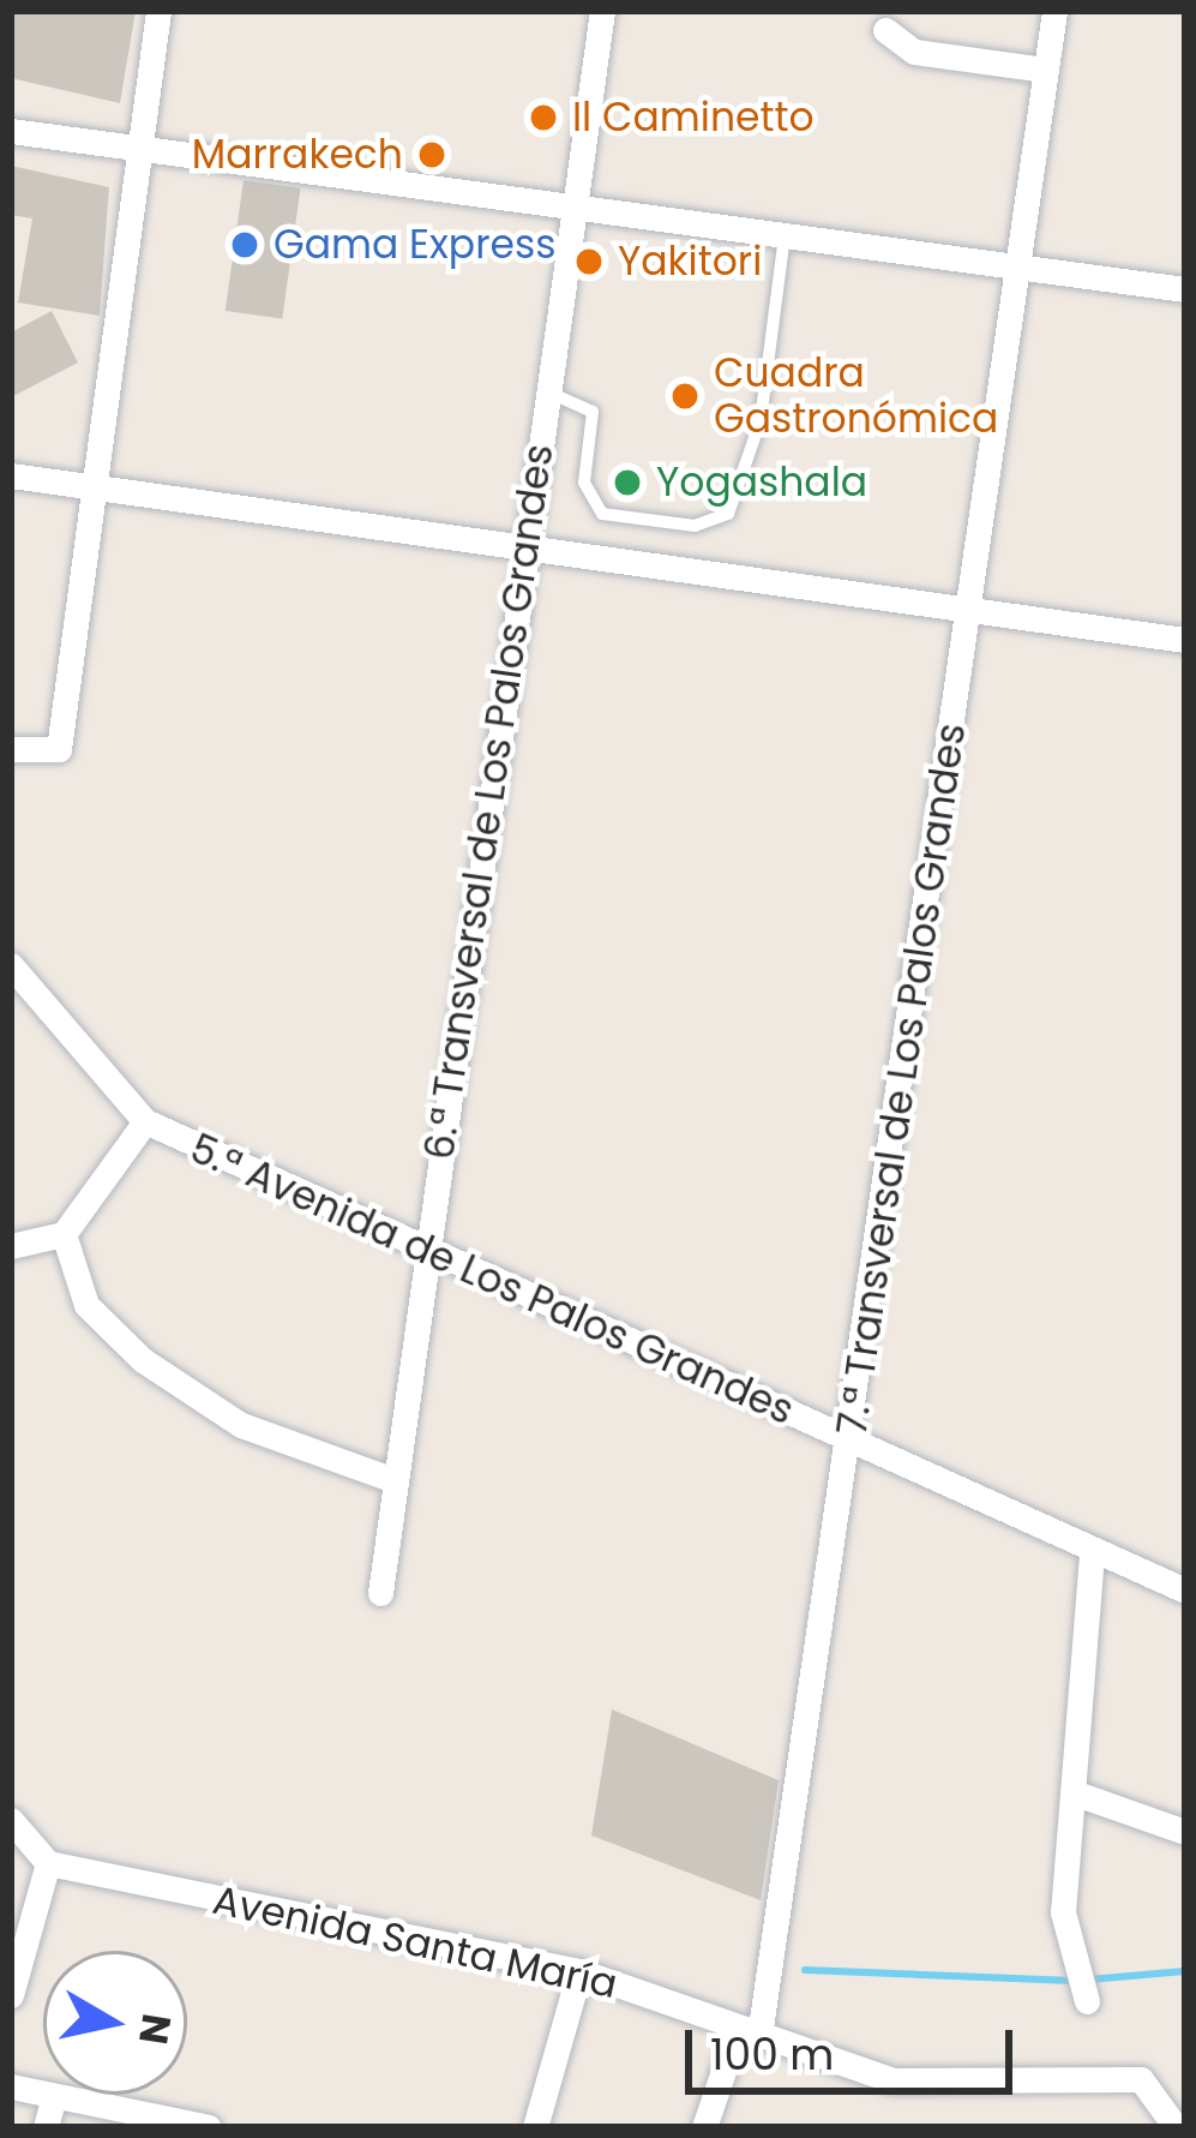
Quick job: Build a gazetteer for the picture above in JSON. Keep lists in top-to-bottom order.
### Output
{
  "streets": {
    "street": [
      "6.ª Transversal de Los Palos Grandes",
      "7.ª Transversal de Los Palos Grandes",
      "5.ª Avenida de Los Palos Grandes",
      "Avenida Santa María"
    ]
  },
  "crossings": [
    ["6.ª Transversal de Los Palos Grandes", "5.ª Avenida de Los Palos Grandes"],
    ["7.ª Transversal de Los Palos Grandes", "5.ª Avenida de Los Palos Grandes"],
    ["7.ª Transversal de Los Palos Grandes", "Avenida Santa María"]
  ],
  "places": [
    "Il Caminetto",
    "Marrakech",
    "Gama Express",
    "Yakitori",
    "Cuadra Gastronómica",
    "Yogashala"
  ],
  "scale_bar": "100 m",
  "north": "right"
}
